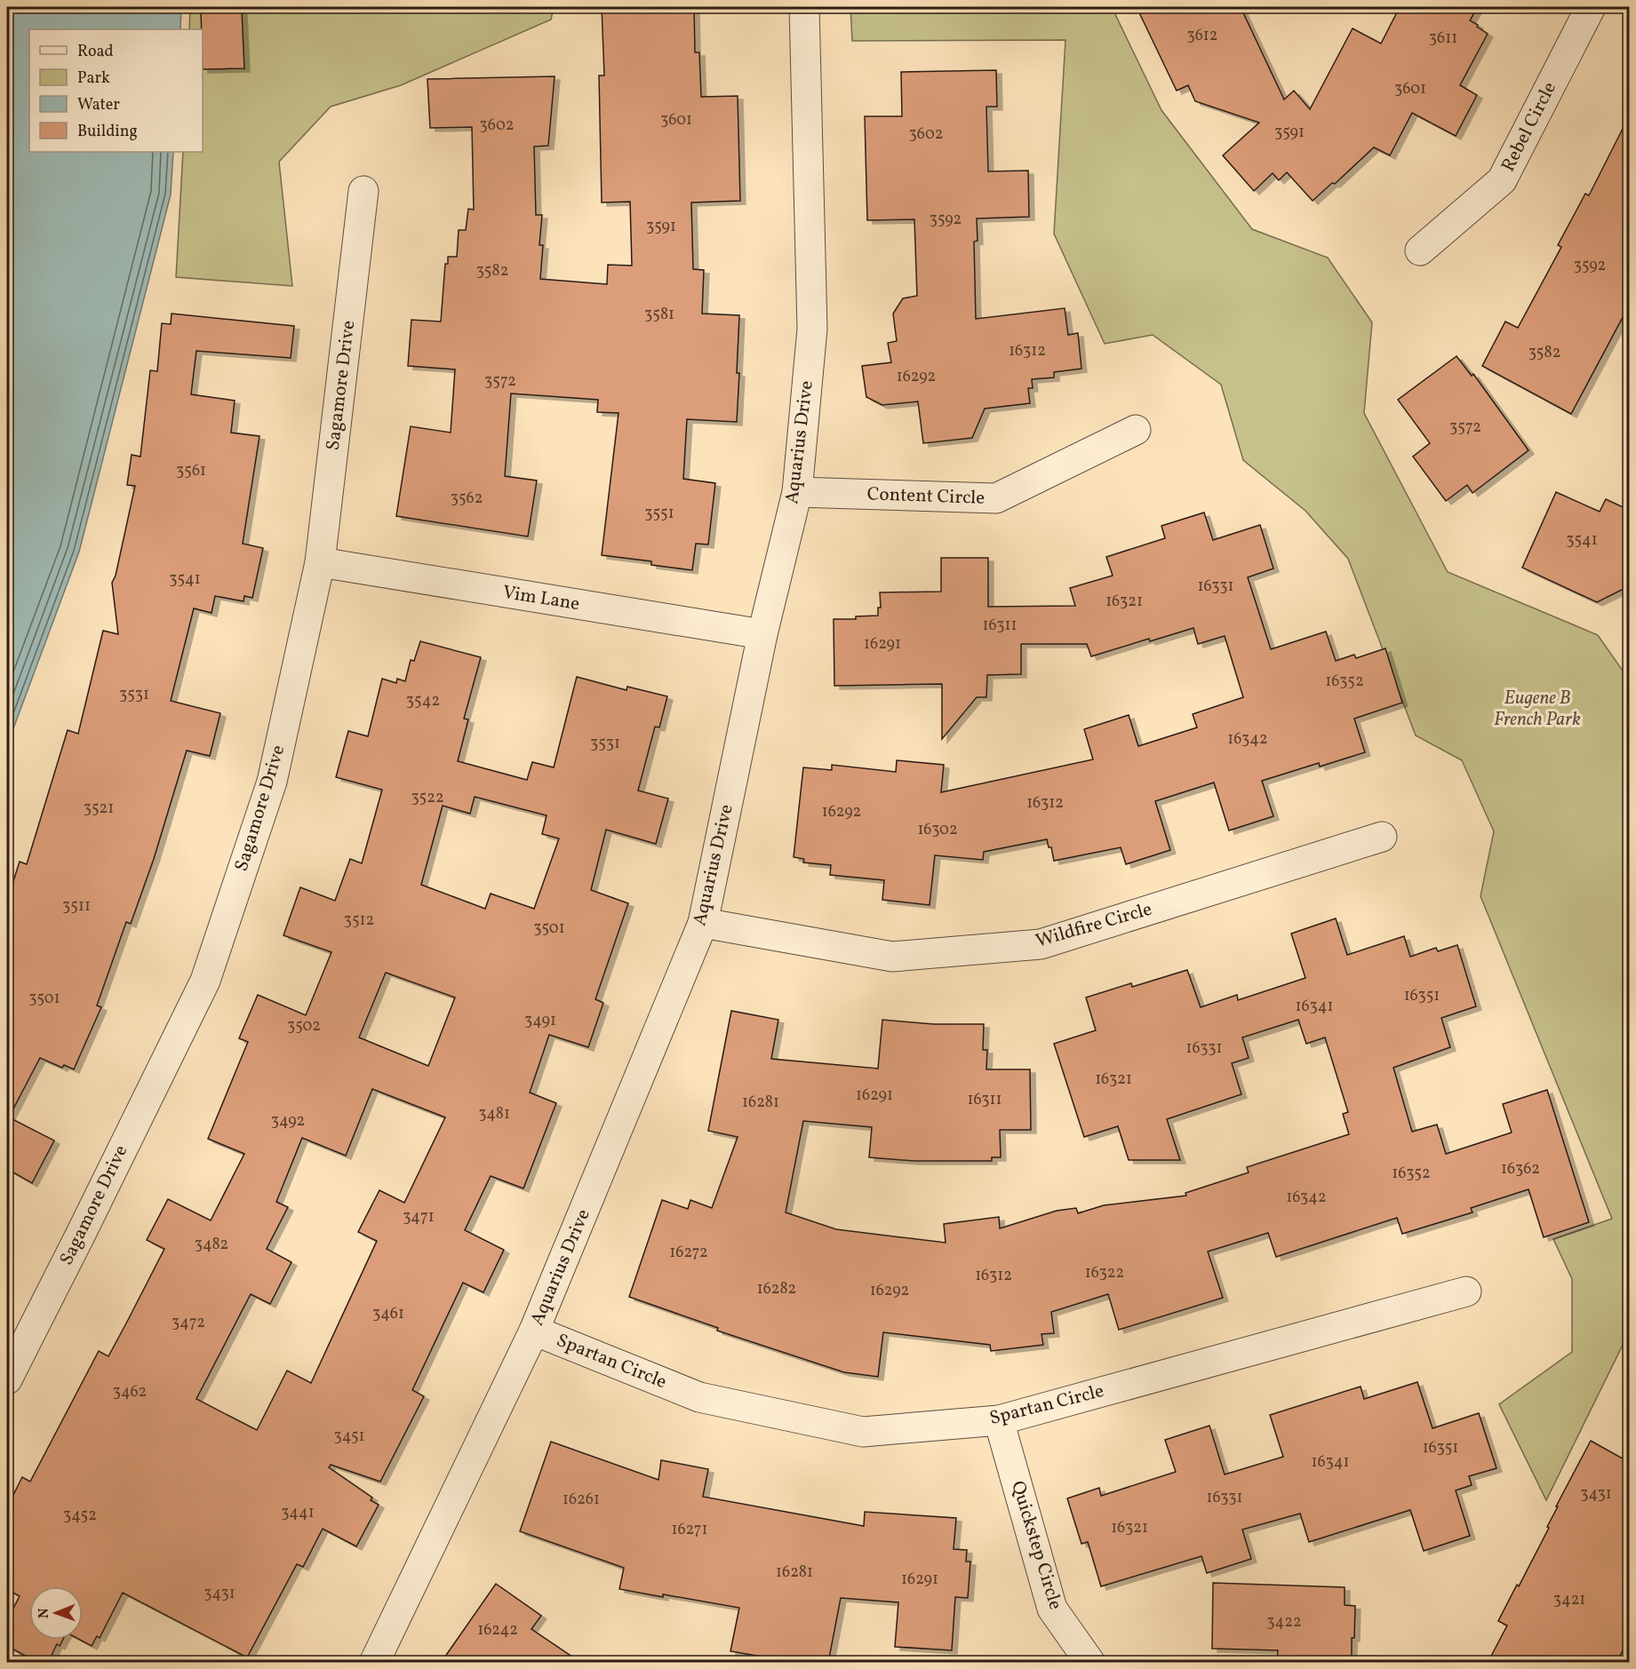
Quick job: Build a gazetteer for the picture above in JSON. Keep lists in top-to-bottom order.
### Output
{
  "streets": {
    "street": [
      "Rebel Circle",
      "Sagamore Drive",
      "Aquarius Drive",
      "Content Circle",
      "Vim Lane",
      "Wildfire Circle",
      "Spartan Circle",
      "Quickstep Circle"
    ]
  },
  "crossings": [
    ["Sagamore Drive", "Vim Lane"],
    ["Aquarius Drive", "Content Circle"],
    ["Aquarius Drive", "Vim Lane"],
    ["Aquarius Drive", "Wildfire Circle"],
    ["Aquarius Drive", "Spartan Circle"],
    ["Spartan Circle", "Quickstep Circle"]
  ],
  "parks": ["Eugene B French Park"],
  "house_numbers": [
    "3612",
    "3611",
    "3601",
    "3601",
    "3602",
    "3591",
    "3602",
    "3592",
    "3591",
    "3592",
    "3582",
    "3581",
    "16312",
    "3582",
    "16292",
    "3572",
    "3572",
    "3561",
    "3562",
    "3551",
    "3541",
    "3541",
    "16331",
    "16321",
    "16311",
    "16291",
    "16352",
    "3531",
    "3542",
    "16342",
    "3531",
    "3522",
    "16312",
    "3521",
    "16292",
    "16302",
    "3511",
    "3512",
    "3501",
    "16351",
    "3501",
    "16341",
    "3491",
    "3502",
    "16331",
    "16321",
    "16291",
    "16311",
    "16281",
    "3481",
    "3492",
    "16362",
    "16352",
    "16342",
    "3471",
    "3482",
    "16272",
    "16322",
    "16312",
    "16282",
    "16292",
    "3461",
    "3472",
    "3462",
    "3451",
    "16351",
    "16341",
    "3431",
    "16331",
    "16261",
    "3441",
    "3452",
    "16321",
    "16271",
    "16281",
    "16291",
    "3431",
    "3421",
    "3422",
    "16242"
  ],
  "legend": [
    "Road",
    "Park",
    "Water",
    "Building"
  ],
  "north": "left"
}
